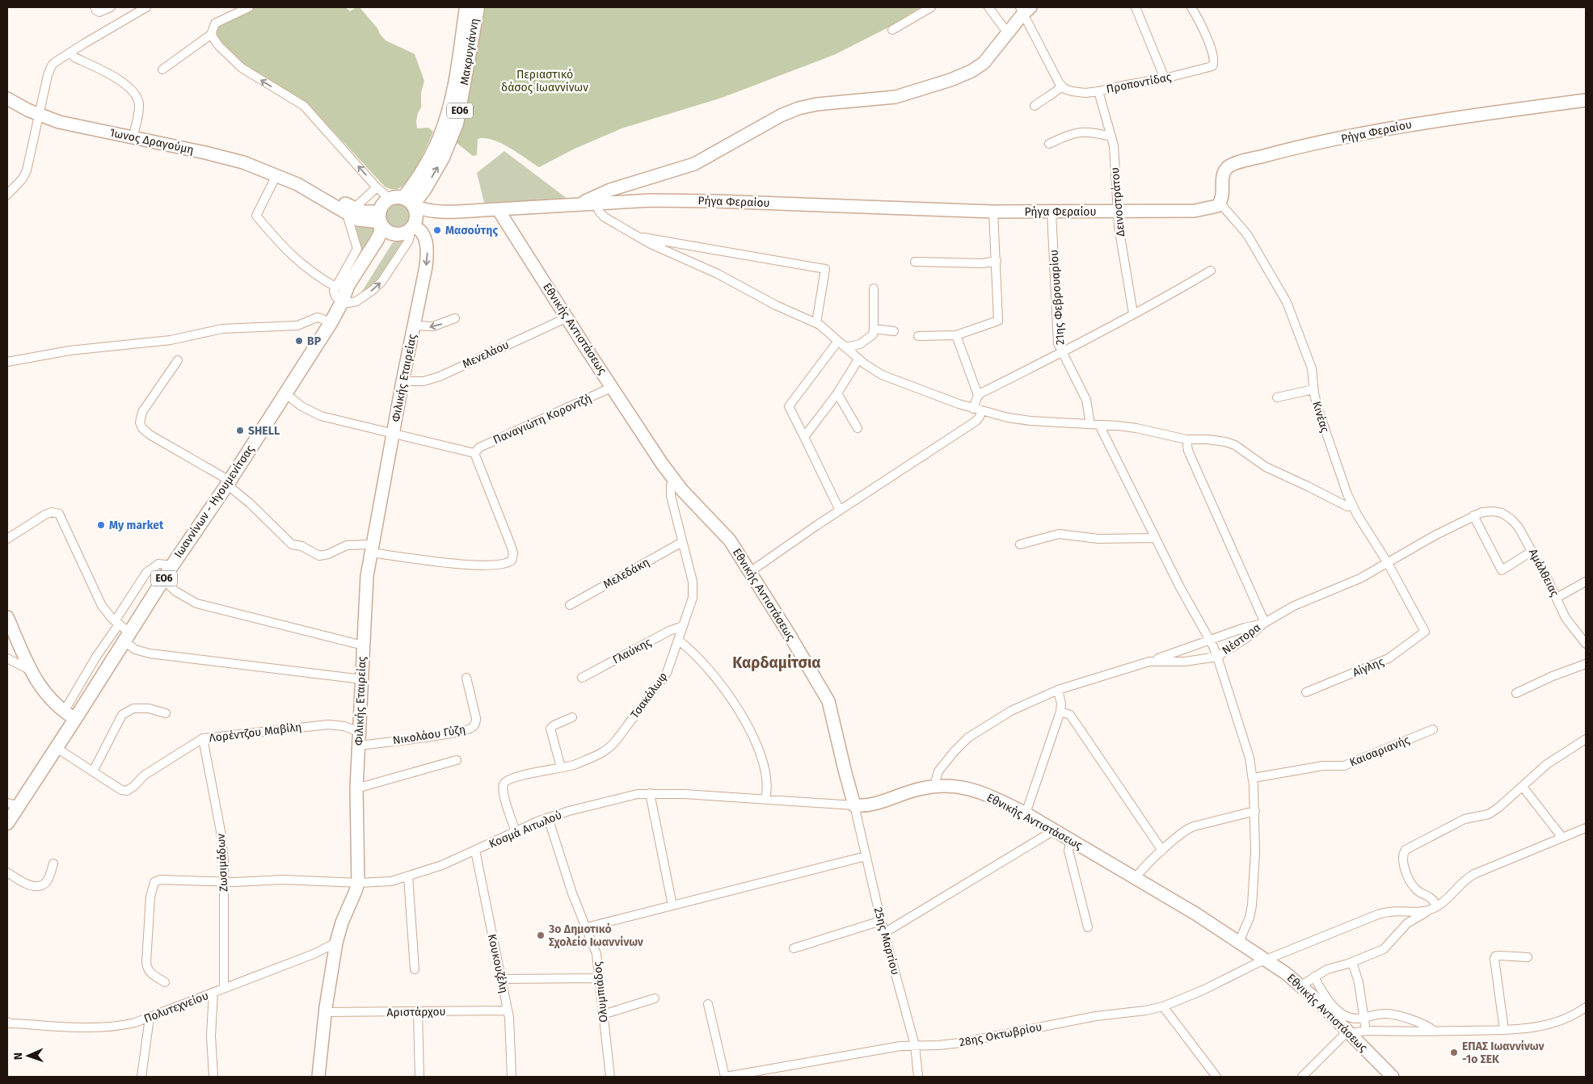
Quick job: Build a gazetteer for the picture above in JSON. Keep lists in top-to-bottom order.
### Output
{
  "streets": {
    "main road": ["Μακρυγιάννη", "ΕΟ6", "Ιωαννίνων - Ηγουμενίτσας"],
    "street": [
      "Προποντίδας",
      "Ρήγα Φεραίου",
      "Ίωνος Δραγούμη",
      "Δεινοστράτου",
      "21ης Φεβρουαρίου",
      "Εθνικής Αντιστάσεως",
      "Μενελάου",
      "Φιλικής Εταιρείας",
      "Κινέας",
      "Παναγιώτη Κοροντζή",
      "Αμάλθειας",
      "Μελεδάκη",
      "Νέστορα",
      "Γλαύκης",
      "Αίγλης",
      "Τσακάλωφ",
      "Λορέντζου Μαβίλη",
      "Νικολάου Γύζη",
      "Καισαριανής",
      "Κοσμά Αιτωλού",
      "Ζωσιμάδων",
      "25ης Μαρτίου",
      "Κουκουζέλη",
      "Ολυμπιάδος",
      "Πολυτεχνείου",
      "Αριστάρχου",
      "28ης Οκτωβρίου"
    ]
  },
  "crossings": [
    ["Μακρυγιάννη", "ΕΟ6"],
    ["Μακρυγιάννη", "Φιλικής Εταιρείας"],
    ["Μακρυγιάννη", "Ιωαννίνων - Ηγουμενίτσας"],
    ["Προποντίδας", "Δεινοστράτου"],
    ["ΕΟ6", "Φιλικής Εταιρείας"],
    ["ΕΟ6", "Ιωαννίνων - Ηγουμενίτσας"],
    ["Ρήγα Φεραίου", "Δεινοστράτου"],
    ["Ρήγα Φεραίου", "21ης Φεβρουαρίου"],
    ["Ρήγα Φεραίου", "Εθνικής Αντιστάσεως"],
    ["Ρήγα Φεραίου", "Κινέας"],
    ["Εθνικής Αντιστάσεως", "Μενελάου"],
    ["Εθνικής Αντιστάσεως", "Παναγιώτη Κοροντζή"],
    ["Εθνικής Αντιστάσεως", "Νέστορα"],
    ["Εθνικής Αντιστάσεως", "Τσακάλωφ"],
    ["Εθνικής Αντιστάσεως", "Κοσμά Αιτωλού"],
    ["Εθνικής Αντιστάσεως", "25ης Μαρτίου"],
    ["Εθνικής Αντιστάσεως", "28ης Οκτωβρίου"],
    ["Μενελάου", "Φιλικής Εταιρείας"],
    ["Φιλικής Εταιρείας", "Ιωαννίνων - Ηγουμενίτσας"],
    ["Φιλικής Εταιρείας", "Λορέντζου Μαβίλη"],
    ["Φιλικής Εταιρείας", "Νικολάου Γύζη"],
    ["Φιλικής Εταιρείας", "Κοσμά Αιτωλού"],
    ["Φιλικής Εταιρείας", "Πολυτεχνείου"],
    ["Φιλικής Εταιρείας", "Αριστάρχου"],
    ["Κινέας", "Νέστορα"],
    ["Κινέας", "Αίγλης"],
    ["Ιωαννίνων - Ηγουμενίτσας", "Λορέντζου Μαβίλη"],
    ["Αμάλθειας", "Νέστορα"],
    ["Μελεδάκη", "Τσακάλωφ"],
    ["Γλαύκης", "Τσακάλωφ"],
    ["Τσακάλωφ", "Κοσμά Αιτωλού"],
    ["Λορέντζου Μαβίλη", "Ζωσιμάδων"],
    ["Κοσμά Αιτωλού", "Ζωσιμάδων"],
    ["Κοσμά Αιτωλού", "25ης Μαρτίου"],
    ["Κοσμά Αιτωλού", "Κουκουζέλη"],
    ["Κοσμά Αιτωλού", "Ολυμπιάδος"],
    ["Ζωσιμάδων", "Πολυτεχνείου"],
    ["25ης Μαρτίου", "28ης Οκτωβρίου"],
    ["Κουκουζέλη", "Αριστάρχου"]
  ],
  "districts": ["Καρδαμίτσια"],
  "parks": ["Περιαστικό δάσος Ιωαννίνων"],
  "places": [
    "Μασούτης",
    "BP",
    "SHELL",
    "My market",
    "3ο Δημοτικό Σχολείο Ιωαννίνων",
    "ΕΠΑΣ Ιωαννίνων -1ο ΣΕΚ"
  ],
  "north": "left"
}
